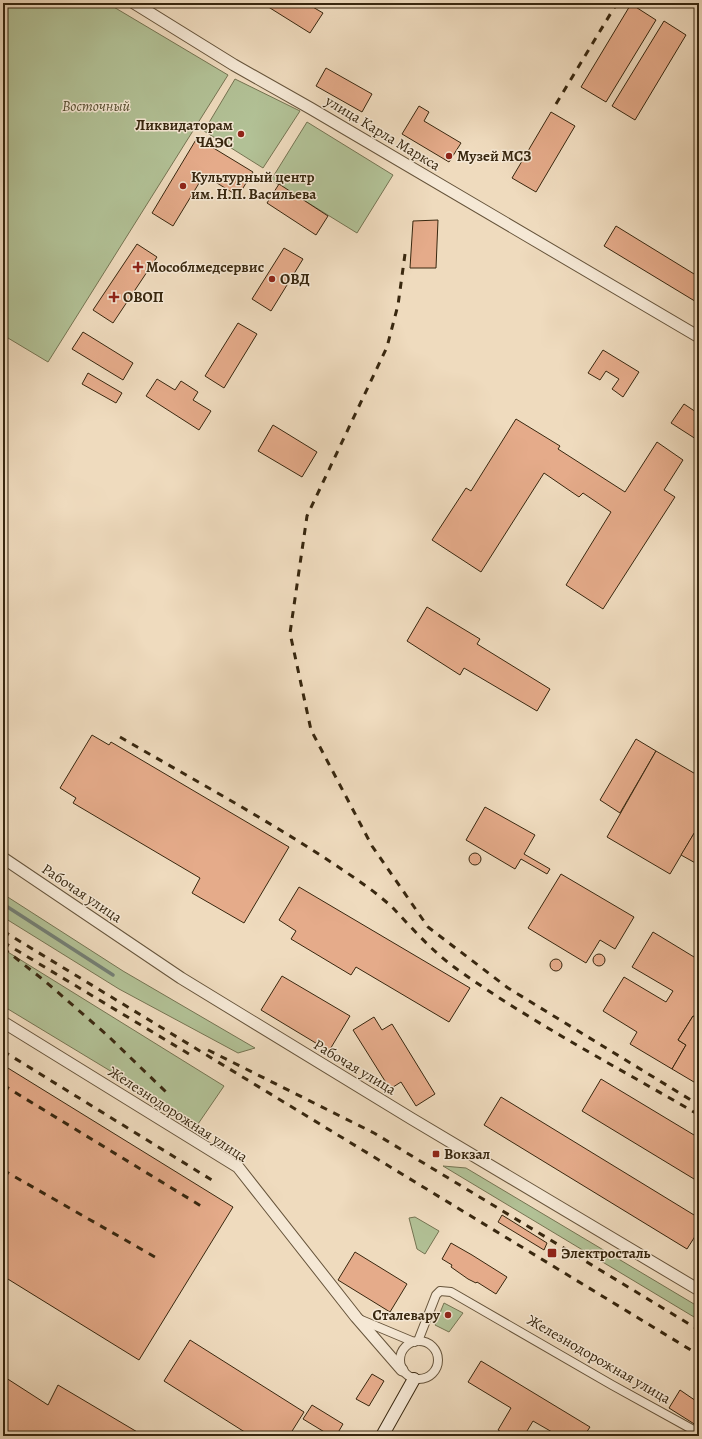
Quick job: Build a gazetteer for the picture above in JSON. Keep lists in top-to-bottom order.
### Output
{
  "streets": {
    "street": ["улица Карла Маркса", "Рабочая улица", "Железнодорожная улица"]
  },
  "parks": ["Восточный"],
  "places": {
    "other": [
      "Ликвидаторам ЧАЭС",
      "Музей МСЗ",
      "Культурный центр им. Н.П. Васильева",
      "ОВД",
      "Сталевару"
    ],
    "health": ["Мособлмедсервис", "ОВОП"],
    "transit": ["Вокзал", "Электросталь"]
  }
}
